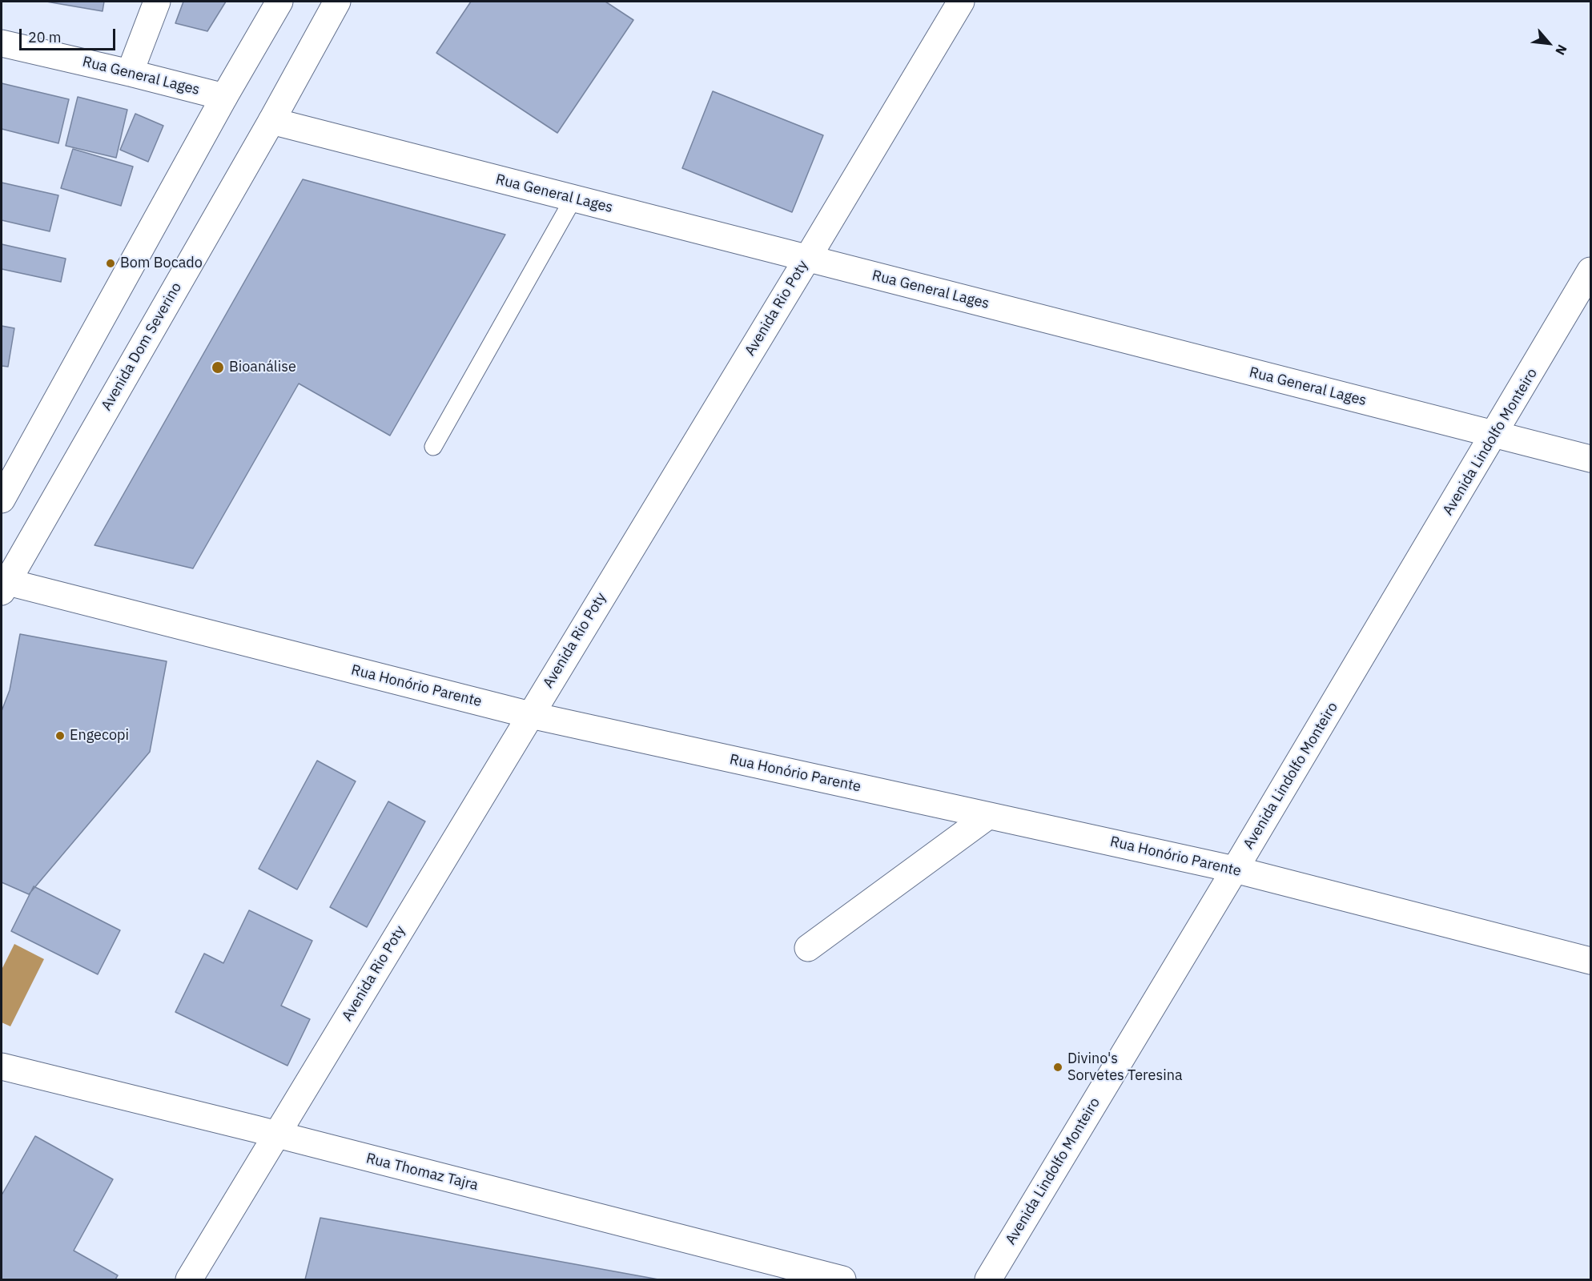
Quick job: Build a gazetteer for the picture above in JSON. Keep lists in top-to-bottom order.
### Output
{
  "streets": {
    "street": [
      "Rua General Lages",
      "Avenida Rio Poty",
      "Avenida Dom Severino",
      "Avenida Lindolfo Monteiro",
      "Rua Honório Parente",
      "Rua Thomaz Tajra"
    ]
  },
  "crossings": [
    ["Rua General Lages", "Avenida Rio Poty"],
    ["Rua General Lages", "Avenida Dom Severino"],
    ["Rua General Lages", "Avenida Lindolfo Monteiro"],
    ["Avenida Rio Poty", "Rua Honório Parente"],
    ["Avenida Rio Poty", "Rua Thomaz Tajra"],
    ["Avenida Dom Severino", "Rua Honório Parente"],
    ["Avenida Lindolfo Monteiro", "Rua Honório Parente"]
  ],
  "places": [
    "Bom Bocado",
    "Bioanálise",
    "Engecopi",
    "Divino's Sorvetes Teresina"
  ],
  "scale_bar": "20 m",
  "north": "bottom right"
}
